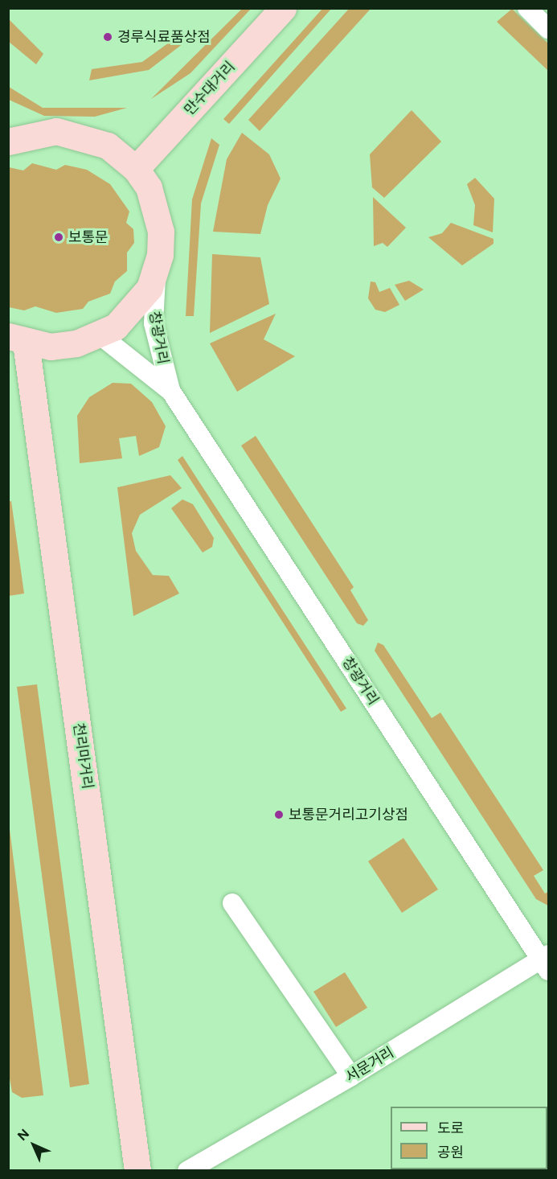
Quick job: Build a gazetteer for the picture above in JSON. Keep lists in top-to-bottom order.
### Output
{
  "streets": {
    "main road": ["만수대거리", "천리마거리"],
    "street": ["창광거리", "서문거리"]
  },
  "crossings": [
    ["창광거리", "서문거리"]
  ],
  "places": ["경루식료품상점", "보통문", "보통문거리고기상점"],
  "legend": ["도로", "공원"],
  "north": "top left"
}
